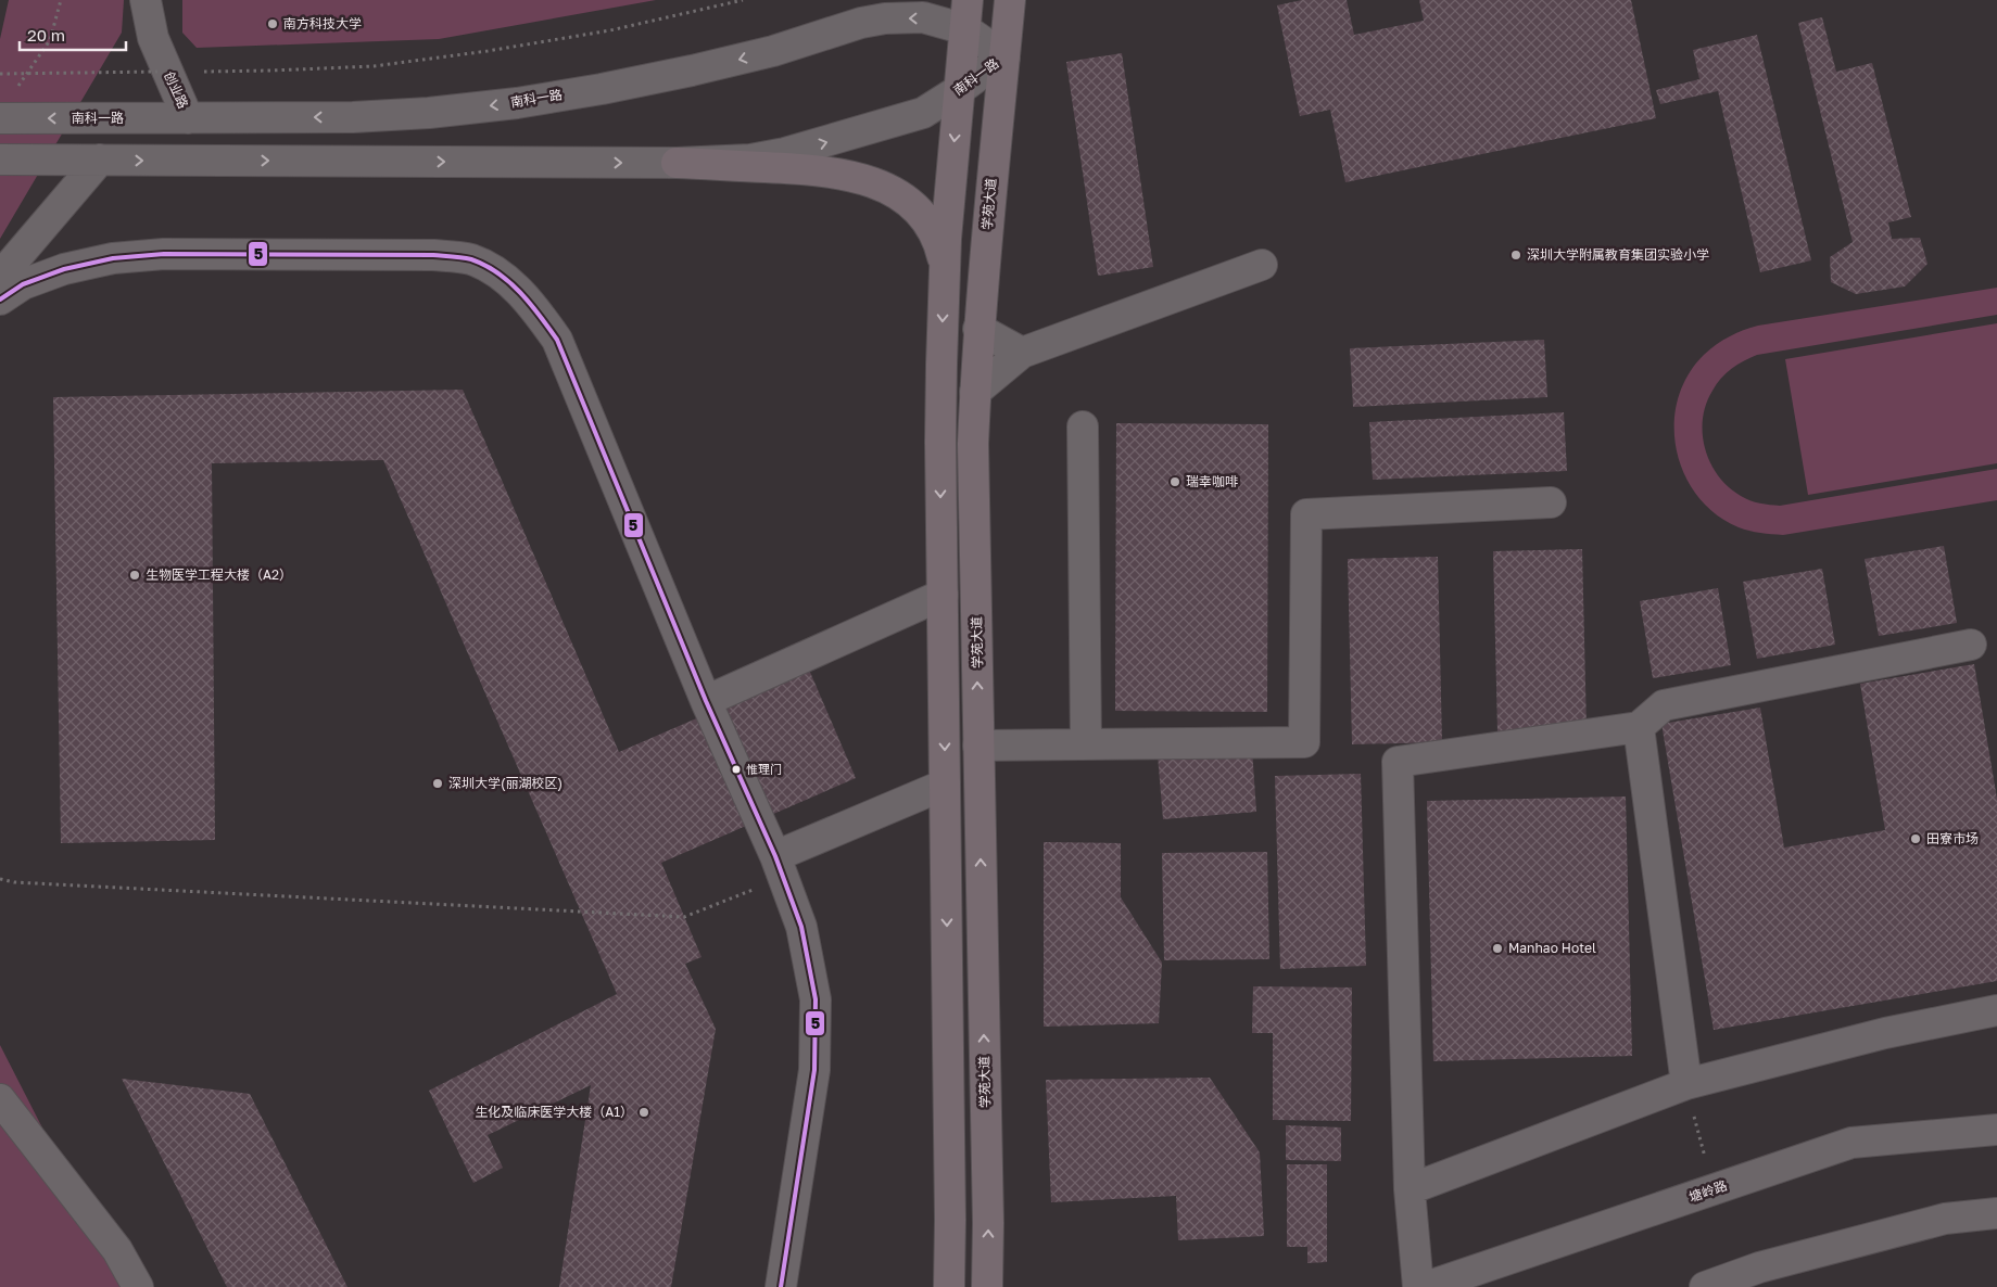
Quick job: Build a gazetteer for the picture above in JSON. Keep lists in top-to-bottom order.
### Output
{
  "streets": {
    "main road": ["学苑大道"],
    "street": ["南科一路", "创业路", "塘岭路"]
  },
  "crossings": [
    ["南科一路", "创业路"],
    ["南科一路", "学苑大道"]
  ],
  "places": [
    "南方科技大学",
    "深圳大学附属教育集团实验小学",
    "瑞幸咖啡",
    "生物医学工程大楼（A2）",
    "惟理门",
    "深圳大学(丽湖校区)",
    "田寮市场",
    "Manhao Hotel",
    "生化及临床医学大楼（A1）"
  ],
  "lines": ["transit line 5"],
  "scale_bar": "20 m"
}
